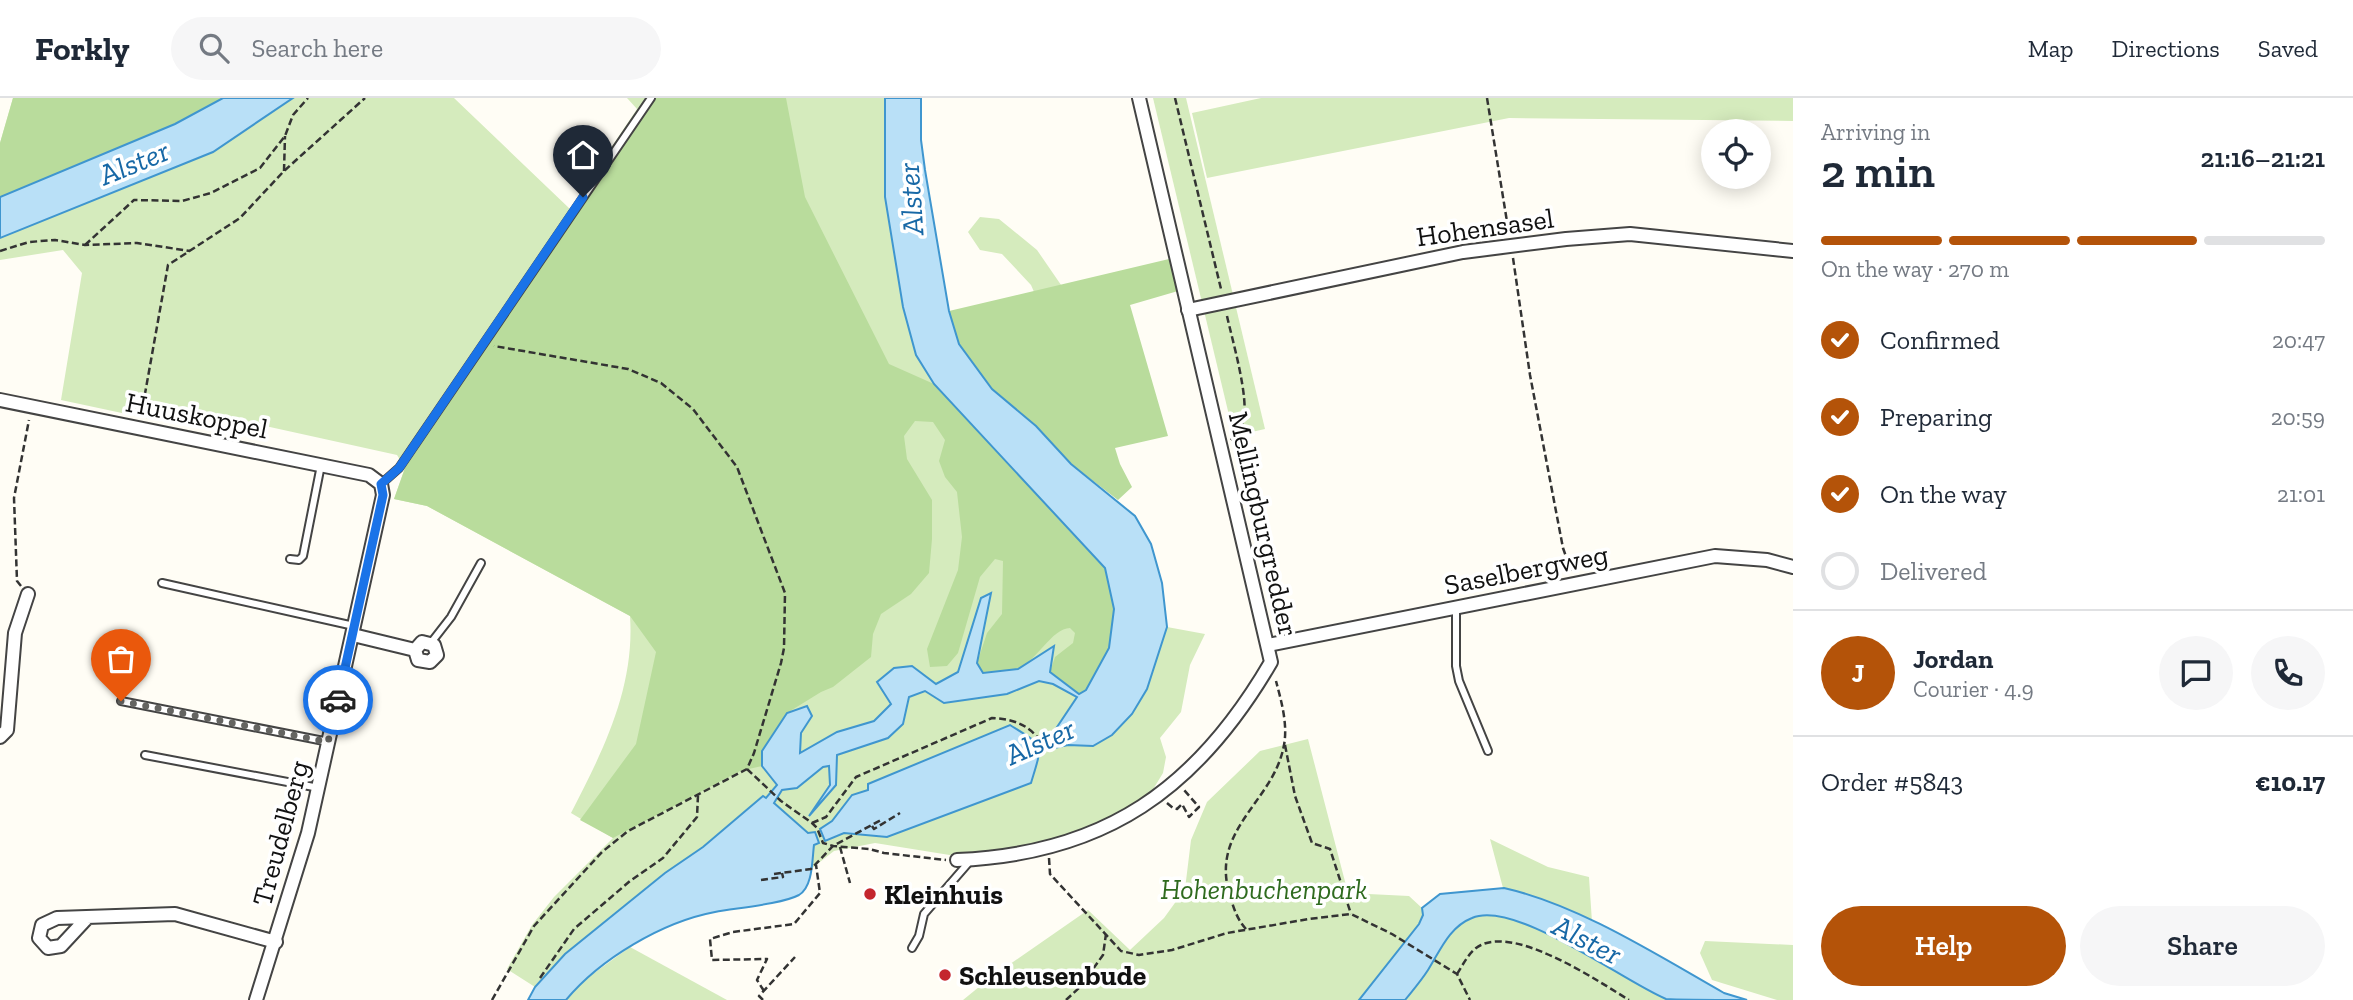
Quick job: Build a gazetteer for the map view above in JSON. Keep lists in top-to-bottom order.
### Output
{
  "streets": {
    "street": [
      "Hohensasel",
      "Huuskoppel",
      "Mellingburgredder",
      "Saselbergweg",
      "Treudelberg"
    ]
  },
  "crossings": [
    ["Hohensasel", "Mellingburgredder"],
    ["Huuskoppel", "Treudelberg"],
    ["Mellingburgredder", "Saselbergweg"]
  ],
  "water": ["Alster"],
  "parks": ["Hohenbuchenpark"],
  "places": ["Kleinhuis", "Schleusenbude"],
  "page": {
    "header": "Forkly",
    "search": "Search here",
    "nav": ["Map", "Directions", "Saved"],
    "heading": ["2 min", "Arriving in", "21:16–21:21"],
    "panel": [
      "Jordan",
      "Courier · 4.9",
      "Order #5843",
      "€10.17"
    ],
    "bar": "On the way · 270 m",
    "list": [
      ["Confirmed", "20:47"],
      ["Preparing", "20:59"],
      ["On the way", "21:01"],
      "Delivered"
    ],
    "round": "J",
    "buttons": ["Help", "Share"]
  }
}
